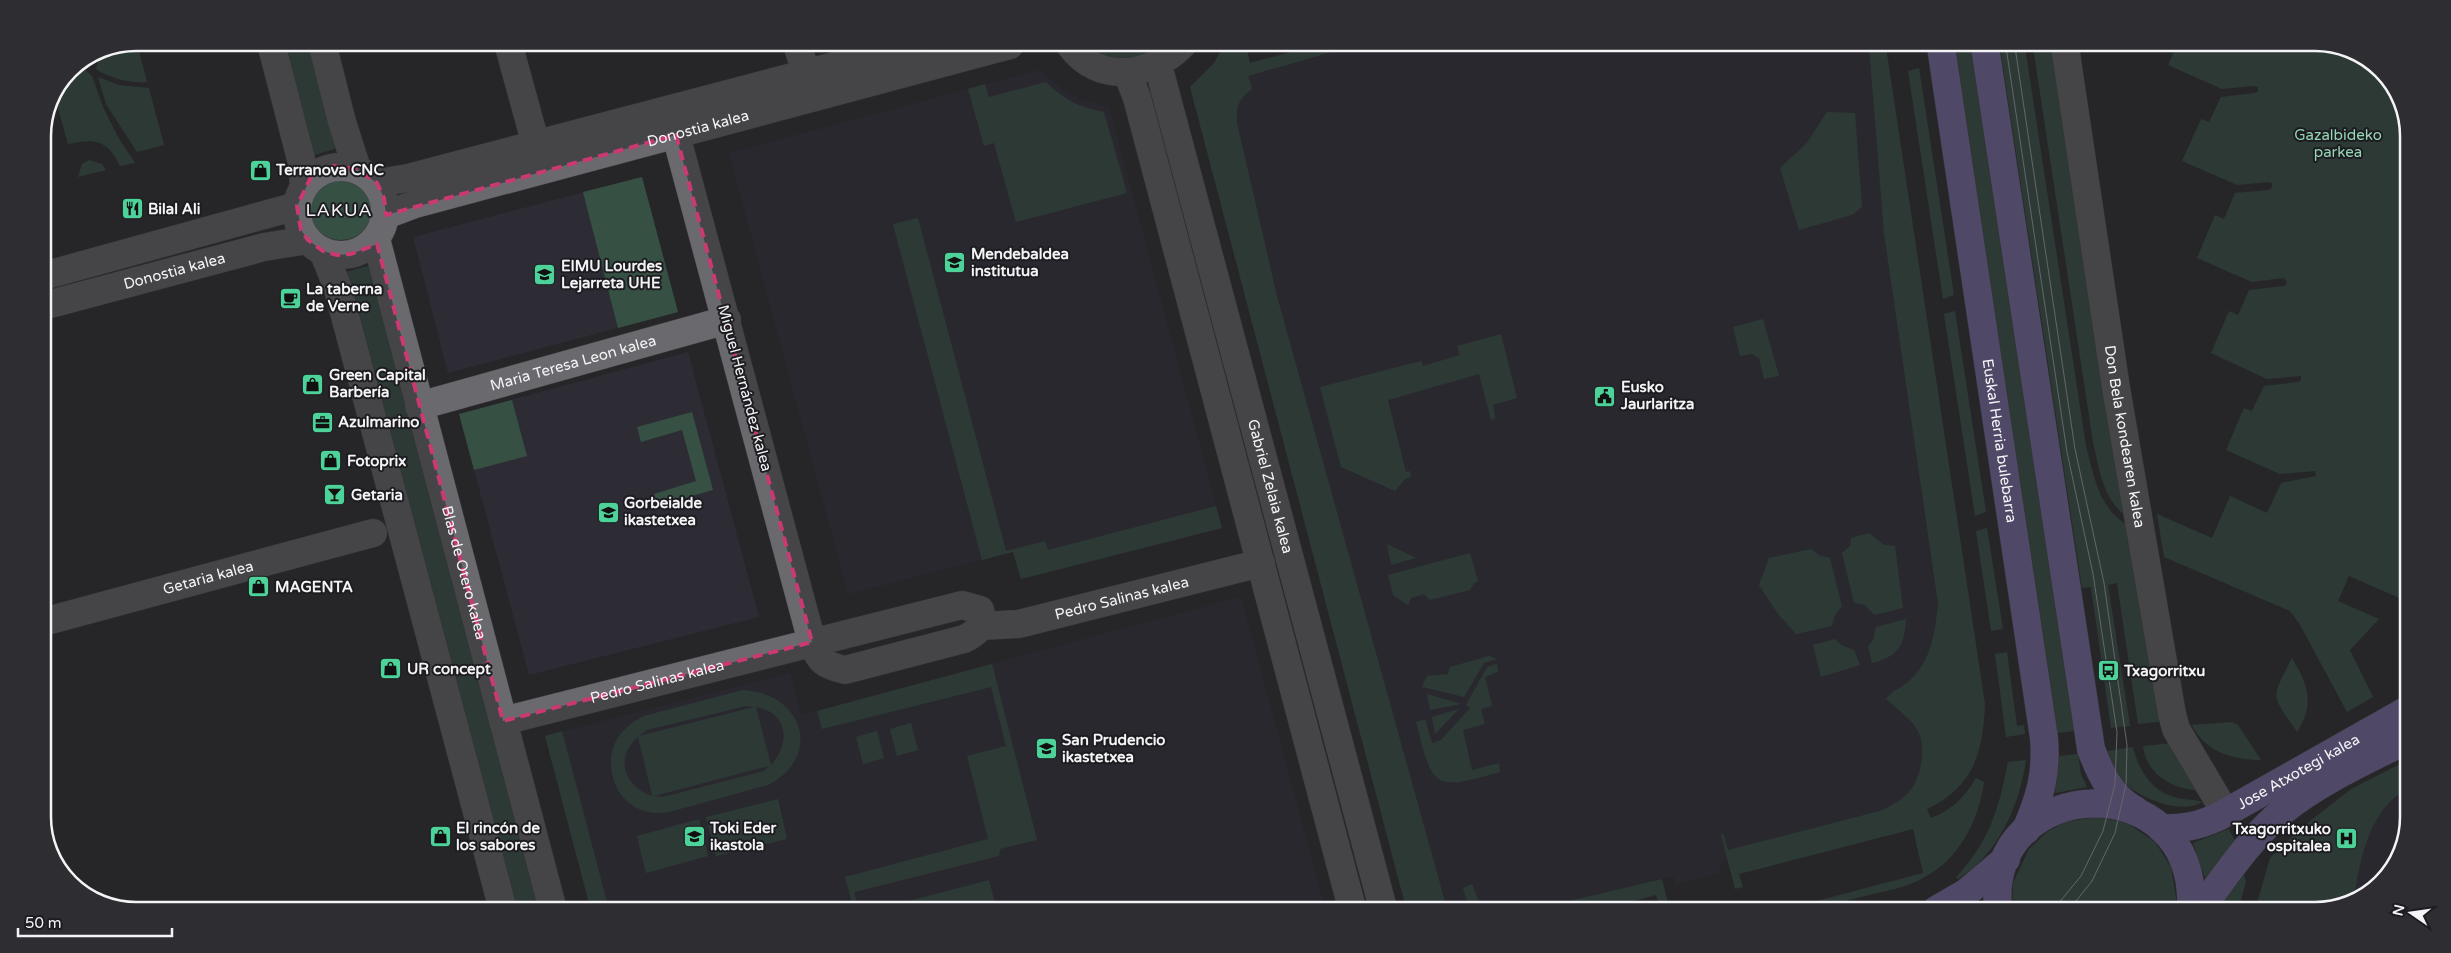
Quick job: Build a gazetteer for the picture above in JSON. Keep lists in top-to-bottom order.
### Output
{
  "streets": {
    "main road": ["Euskal Herria bulebarra", "Jose Atxotegi kalea"],
    "street": [
      "Donostia kalea",
      "Maria Teresa Leon kalea",
      "Miguel Hernández kalea",
      "Don Bela kondearen kalea",
      "Gabriel Zelaia kalea",
      "Blas de Otero kalea",
      "Getaria kalea",
      "Pedro Salinas kalea"
    ]
  },
  "crossings": [
    ["Donostia kalea", "Miguel Hernández kalea"],
    ["Donostia kalea", "Blas de Otero kalea"],
    ["Maria Teresa Leon kalea", "Miguel Hernández kalea"],
    ["Maria Teresa Leon kalea", "Blas de Otero kalea"],
    ["Miguel Hernández kalea", "Pedro Salinas kalea"],
    ["Don Bela kondearen kalea", "Jose Atxotegi kalea"],
    ["Gabriel Zelaia kalea", "Pedro Salinas kalea"],
    ["Blas de Otero kalea", "Pedro Salinas kalea"]
  ],
  "districts": ["LAKUA"],
  "parks": ["Gazalbideko parkea"],
  "places": {
    "shop": [
      "Terranova CNC",
      "Green Capital Barbería",
      "Fotoprix",
      "MAGENTA",
      "UR concept",
      "El rincón de los sabores"
    ],
    "restaurant": ["Bilal Ali"],
    "school or university": [
      "Mendebaldea institutua",
      "EIMU Lourdes Lejarreta UHE",
      "Gorbeialde ikastetxea",
      "San Prudencio ikastetxea",
      "Toki Eder ikastola"
    ],
    "cafe": ["La taberna de Verne"],
    "public building": ["Eusko Jaurlaritza"],
    "office": ["Azulmarino"],
    "bar": ["Getaria"],
    "bus stop": ["Txagorritxu"],
    "hospital": ["Txagorritxuko ospitalea"]
  },
  "scale_bar": "50 m",
  "north": "left"
}
